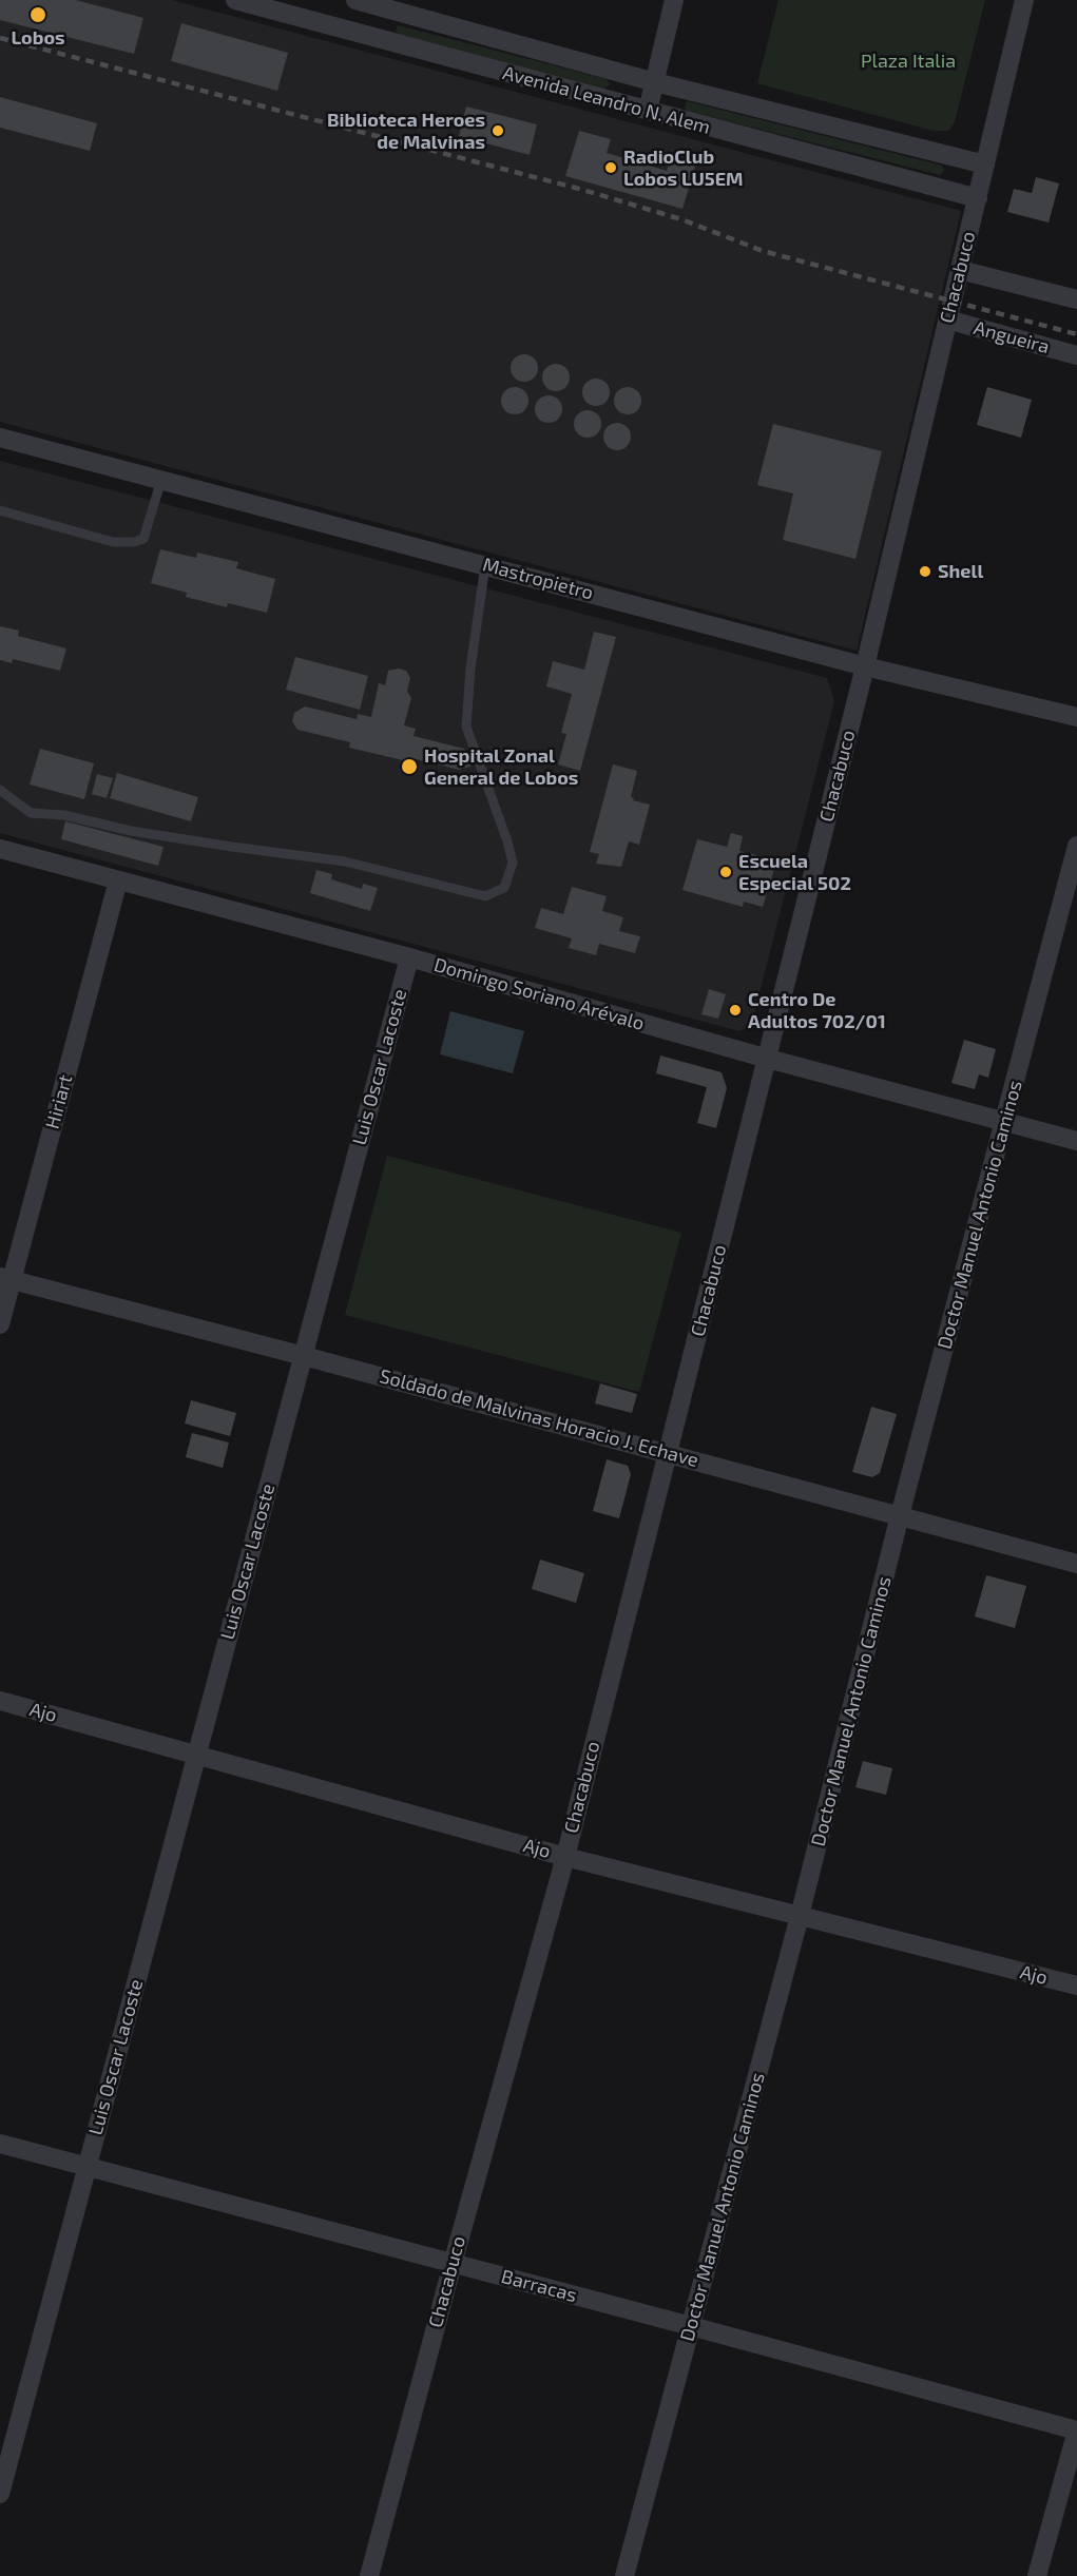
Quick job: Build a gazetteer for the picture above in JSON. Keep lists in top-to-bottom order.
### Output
{
  "streets": {
    "street": [
      "Avenida Leandro N. Alem",
      "Chacabuco",
      "Angueira",
      "Mastropietro",
      "Domingo Soriano Arévalo",
      "Luis Oscar Lacoste",
      "Hiriart",
      "Doctor Manuel Antonio Caminos",
      "Soldado de Malvinas Horacio J. Echave",
      "Ajo",
      "Barracas"
    ]
  },
  "crossings": [
    ["Avenida Leandro N. Alem", "Chacabuco"],
    ["Chacabuco", "Angueira"],
    ["Chacabuco", "Mastropietro"],
    ["Chacabuco", "Domingo Soriano Arévalo"],
    ["Chacabuco", "Soldado de Malvinas Horacio J. Echave"],
    ["Chacabuco", "Ajo"],
    ["Chacabuco", "Barracas"],
    ["Domingo Soriano Arévalo", "Luis Oscar Lacoste"],
    ["Domingo Soriano Arévalo", "Hiriart"],
    ["Domingo Soriano Arévalo", "Doctor Manuel Antonio Caminos"],
    ["Luis Oscar Lacoste", "Soldado de Malvinas Horacio J. Echave"],
    ["Luis Oscar Lacoste", "Ajo"],
    ["Luis Oscar Lacoste", "Barracas"],
    ["Hiriart", "Soldado de Malvinas Horacio J. Echave"],
    ["Doctor Manuel Antonio Caminos", "Soldado de Malvinas Horacio J. Echave"],
    ["Doctor Manuel Antonio Caminos", "Ajo"],
    ["Doctor Manuel Antonio Caminos", "Barracas"]
  ],
  "parks": ["Plaza Italia"],
  "places": [
    "Lobos",
    "Biblioteca Heroes de Malvinas",
    "RadioClub Lobos LU5EM",
    "Shell",
    "Hospital Zonal General de Lobos",
    "Escuela Especial 502",
    "Centro De Adultos 702/01"
  ]
}
